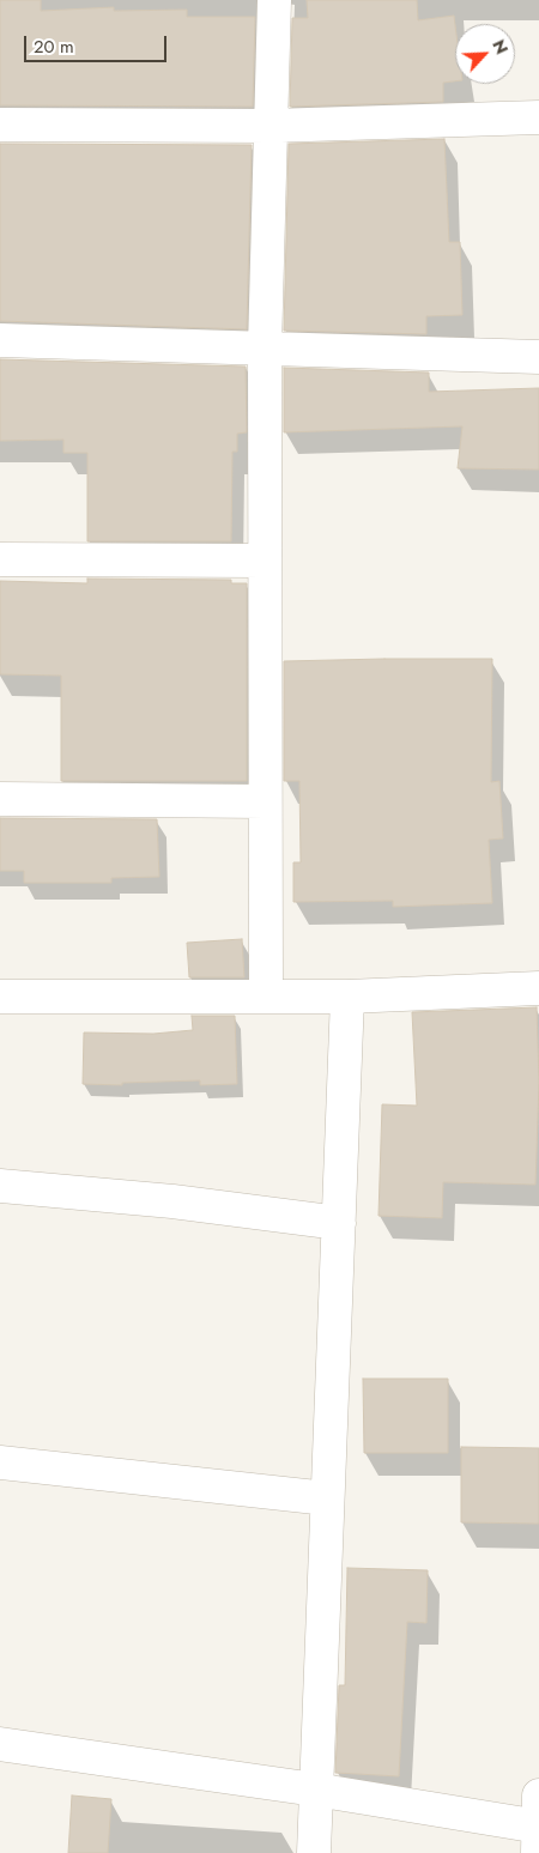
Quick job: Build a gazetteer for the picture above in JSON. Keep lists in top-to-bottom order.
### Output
{
  "scale_bar": "20 m",
  "north": "top right"
}
